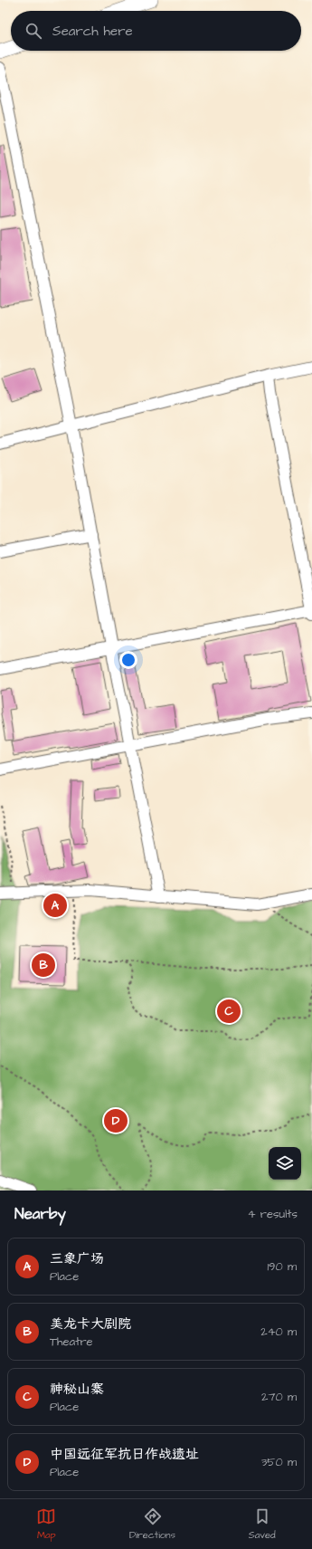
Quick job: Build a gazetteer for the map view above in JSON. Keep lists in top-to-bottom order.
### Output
{
  "page": {
    "search": "Search here",
    "pins": [
      "A",
      "B",
      "C",
      "D"
    ],
    "heading": ["Nearby", "4 results"],
    "list": [
      {
        "mark": "A",
        "name": "三象广场",
        "note": "Place",
        "value": "190 m"
      },
      {
        "mark": "B",
        "name": "美龙卡大剧院",
        "note": "Theatre",
        "value": "240 m"
      },
      {
        "mark": "C",
        "name": "神秘山寨",
        "note": "Place",
        "value": "270 m"
      },
      {
        "mark": "D",
        "name": "中国远征军抗日作战遗址",
        "note": "Place",
        "value": "350 m"
      }
    ],
    "nav": ["Map", "Directions", "Saved"]
  }
}
